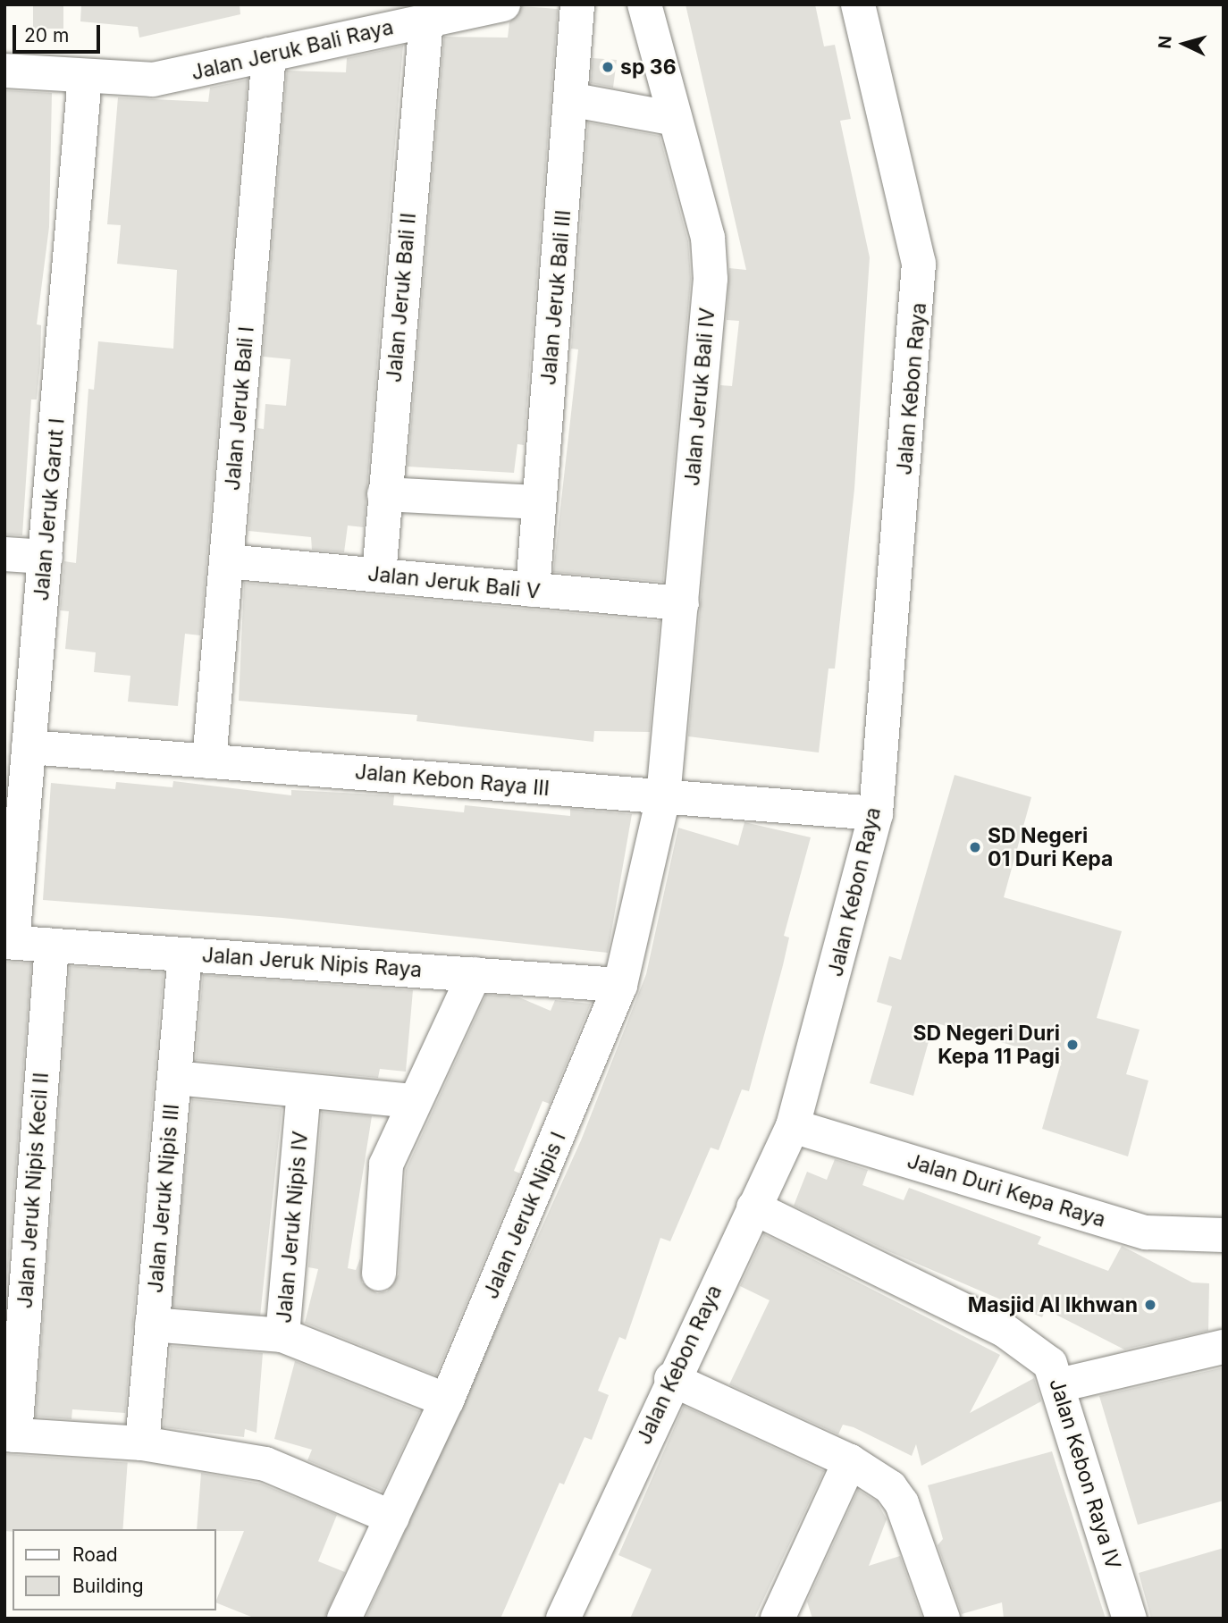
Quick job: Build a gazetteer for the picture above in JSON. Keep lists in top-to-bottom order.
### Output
{
  "streets": {
    "street": [
      "Jalan Jeruk Bali Raya",
      "Jalan Jeruk Bali II",
      "Jalan Jeruk Bali III",
      "Jalan Kebon Raya",
      "Jalan Jeruk Bali IV",
      "Jalan Jeruk Bali I",
      "Jalan Jeruk Garut I",
      "Jalan Jeruk Bali V",
      "Jalan Kebon Raya III",
      "Jalan Jeruk Nipis Raya",
      "Jalan Jeruk Nipis Kecil II",
      "Jalan Duri Kepa Raya",
      "Jalan Jeruk Nipis III",
      "Jalan Jeruk Nipis I",
      "Jalan Jeruk Nipis IV",
      "Jalan Kebon Raya IV"
    ]
  },
  "crossings": [
    ["Jalan Jeruk Bali Raya", "Jalan Jeruk Bali II"],
    ["Jalan Jeruk Bali Raya", "Jalan Jeruk Bali I"],
    ["Jalan Jeruk Bali Raya", "Jalan Jeruk Garut I"],
    ["Jalan Jeruk Bali II", "Jalan Jeruk Bali V"],
    ["Jalan Jeruk Bali III", "Jalan Jeruk Bali V"],
    ["Jalan Kebon Raya", "Jalan Kebon Raya III"],
    ["Jalan Kebon Raya", "Jalan Duri Kepa Raya"],
    ["Jalan Kebon Raya", "Jalan Kebon Raya IV"],
    ["Jalan Jeruk Bali IV", "Jalan Jeruk Bali V"],
    ["Jalan Jeruk Bali IV", "Jalan Kebon Raya III"],
    ["Jalan Jeruk Bali IV", "Jalan Jeruk Nipis I"],
    ["Jalan Jeruk Bali I", "Jalan Jeruk Bali V"],
    ["Jalan Jeruk Bali I", "Jalan Kebon Raya III"],
    ["Jalan Jeruk Garut I", "Jalan Kebon Raya III"],
    ["Jalan Jeruk Garut I", "Jalan Jeruk Nipis Raya"],
    ["Jalan Kebon Raya III", "Jalan Jeruk Nipis I"],
    ["Jalan Jeruk Nipis Raya", "Jalan Jeruk Nipis Kecil II"],
    ["Jalan Jeruk Nipis Raya", "Jalan Jeruk Nipis III"],
    ["Jalan Jeruk Nipis Raya", "Jalan Jeruk Nipis I"],
    ["Jalan Jeruk Nipis I", "Jalan Jeruk Nipis IV"]
  ],
  "places": [
    "sp 36",
    "SD Negeri 01 Duri Kepa",
    "SD Negeri Duri Kepa 11 Pagi",
    "Masjid Al Ikhwan"
  ],
  "legend": ["Road", "Building"],
  "scale_bar": "20 m",
  "north": "left"
}
